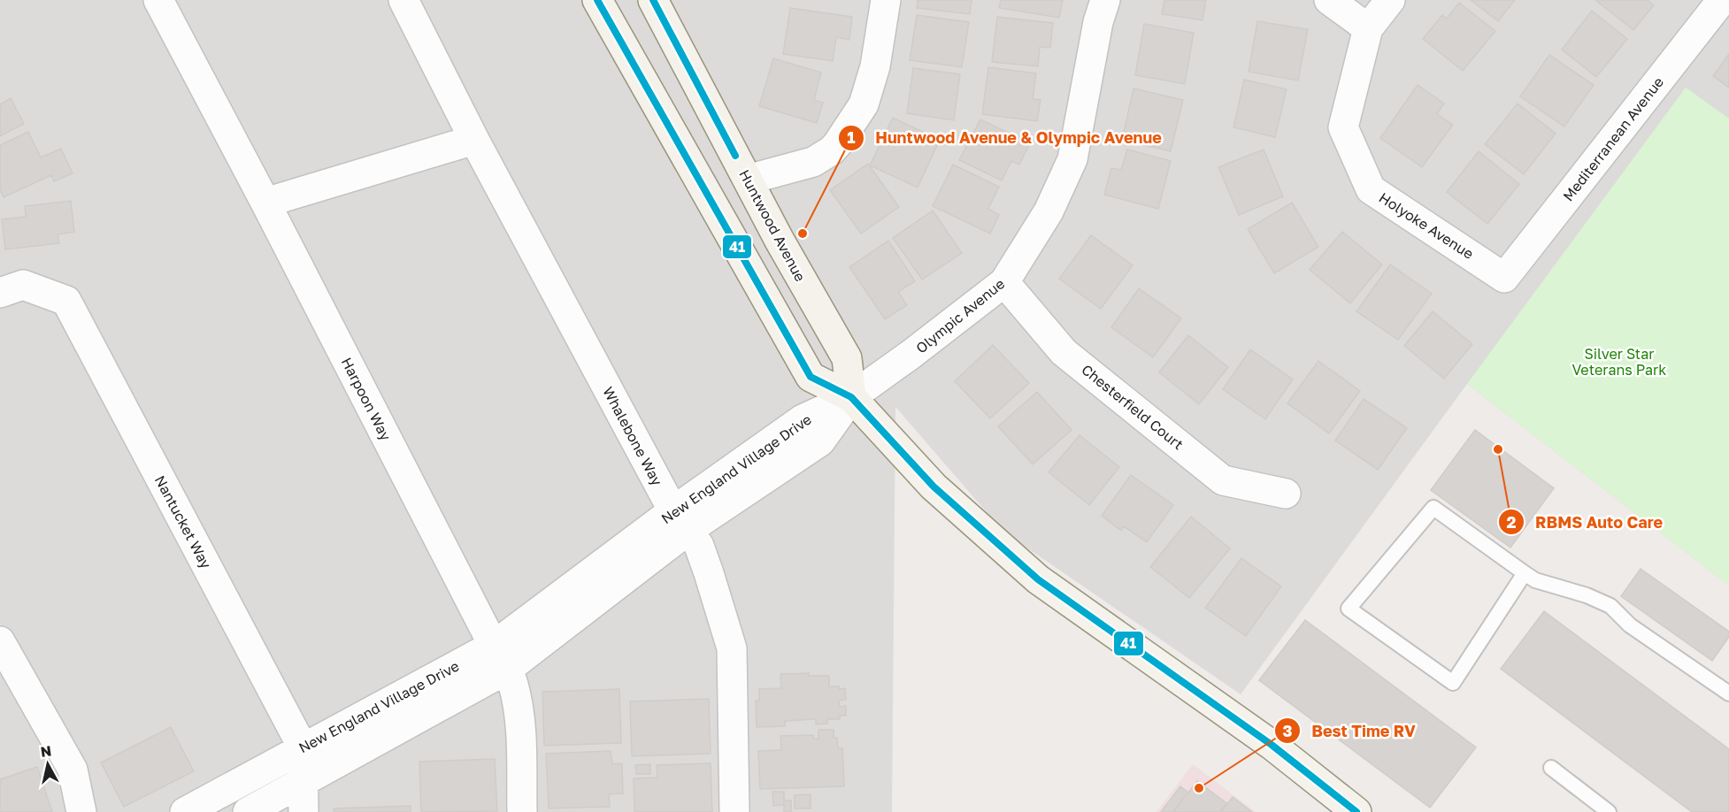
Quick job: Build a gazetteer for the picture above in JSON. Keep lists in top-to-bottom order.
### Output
{
  "streets": {
    "street": [
      "Mediterranean Avenue",
      "Huntwood Avenue",
      "Holyoke Avenue",
      "Olympic Avenue",
      "Harpoon Way",
      "Chesterfield Court",
      "Whalebone Way",
      "New England Village Drive",
      "Nantucket Way"
    ]
  },
  "crossings": [
    ["Mediterranean Avenue", "Holyoke Avenue"],
    ["Huntwood Avenue", "Olympic Avenue"],
    ["Huntwood Avenue", "New England Village Drive"],
    ["Olympic Avenue", "Chesterfield Court"],
    ["Olympic Avenue", "New England Village Drive"],
    ["Harpoon Way", "New England Village Drive"],
    ["Whalebone Way", "New England Village Drive"],
    ["New England Village Drive", "Nantucket Way"]
  ],
  "parks": ["Silver Star Veterans Park"],
  "places": ["Huntwood Avenue & Olympic Avenue", "RBMS Auto Care", "Best Time RV"],
  "lines": ["transit line 41"],
  "north": "top"
}
